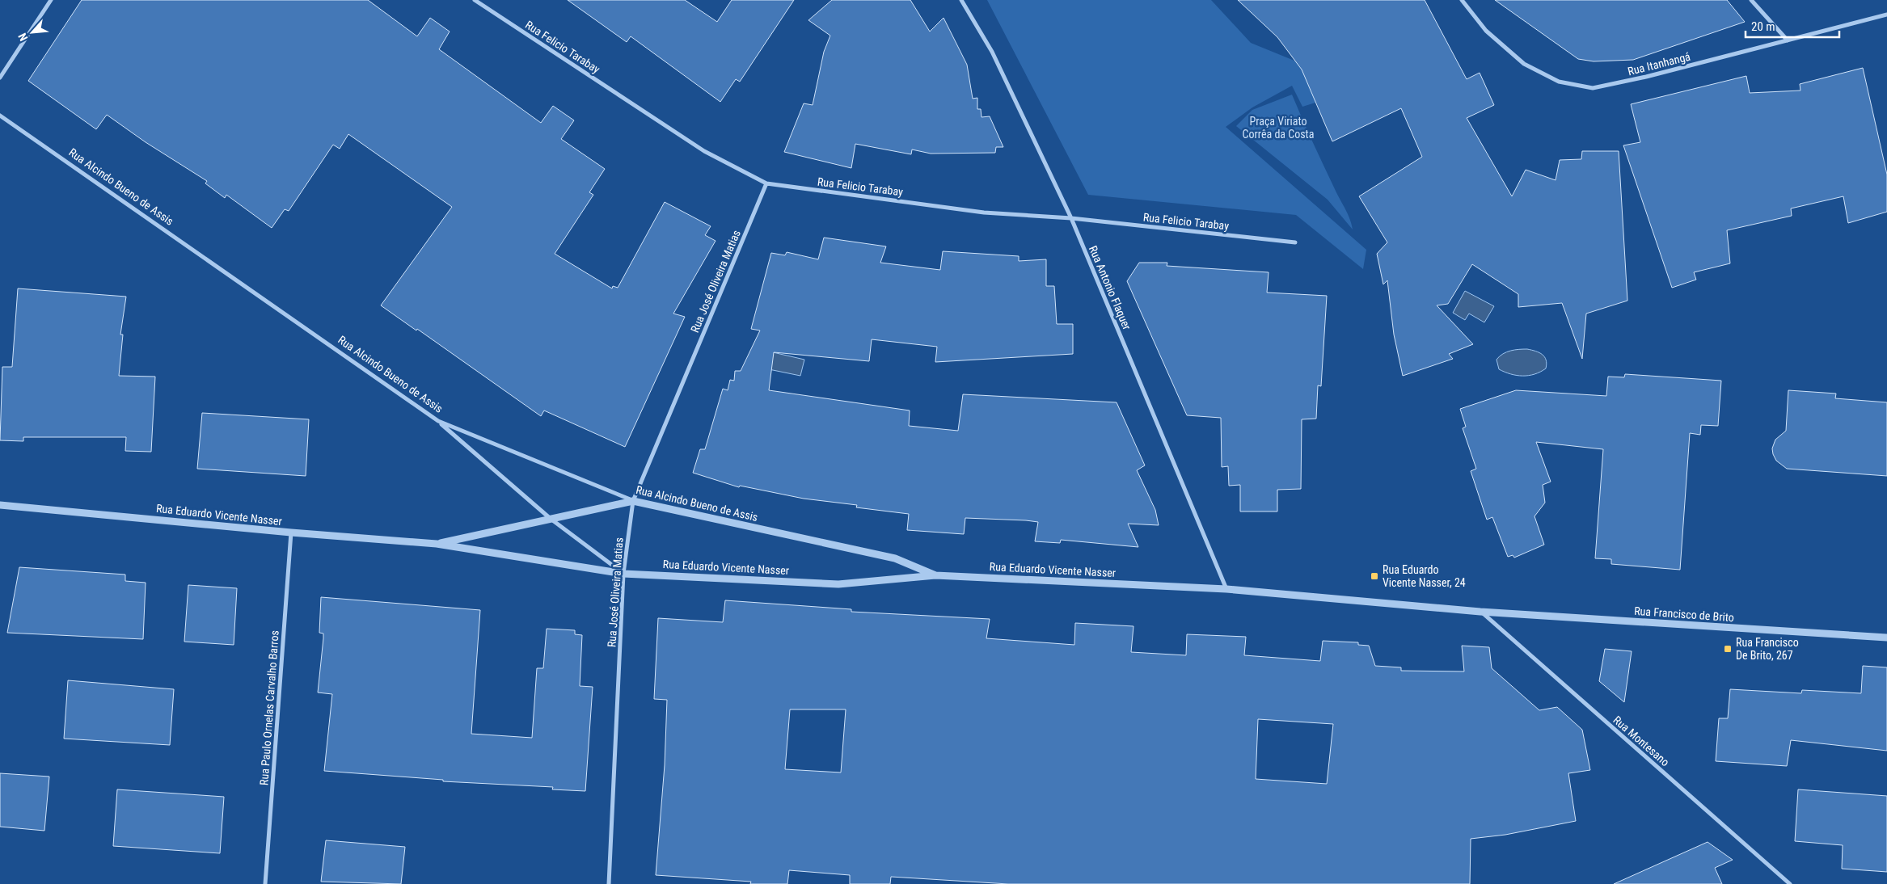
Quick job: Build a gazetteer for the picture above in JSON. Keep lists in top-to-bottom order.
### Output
{
  "streets": {
    "street": [
      "Rua Felicio Tarabay",
      "Rua Itanhangá",
      "Rua Alcindo Bueno de Assis",
      "Rua José Oliveira Matias",
      "Rua Antonio Flaquer",
      "Rua Eduardo Vicente Nasser",
      "Rua Francisco de Brito",
      "Rua Paulo Ornelas Carvalho Barros",
      "Rua Montesano"
    ]
  },
  "crossings": [
    ["Rua Felicio Tarabay", "Rua José Oliveira Matias"],
    ["Rua Felicio Tarabay", "Rua Antonio Flaquer"],
    ["Rua Alcindo Bueno de Assis", "Rua José Oliveira Matias"],
    ["Rua Alcindo Bueno de Assis", "Rua Eduardo Vicente Nasser"],
    ["Rua José Oliveira Matias", "Rua Eduardo Vicente Nasser"],
    ["Rua Antonio Flaquer", "Rua Eduardo Vicente Nasser"],
    ["Rua Eduardo Vicente Nasser", "Rua Francisco de Brito"],
    ["Rua Eduardo Vicente Nasser", "Rua Paulo Ornelas Carvalho Barros"],
    ["Rua Eduardo Vicente Nasser", "Rua Montesano"],
    ["Rua Francisco de Brito", "Rua Montesano"]
  ],
  "parks": ["Praça Viriato Corrêa da Costa"],
  "places": {
    "transit": ["Rua Eduardo Vicente Nasser, 24", "Rua Francisco De Brito, 267"]
  },
  "scale_bar": "20 m",
  "north": "bottom left"
}
